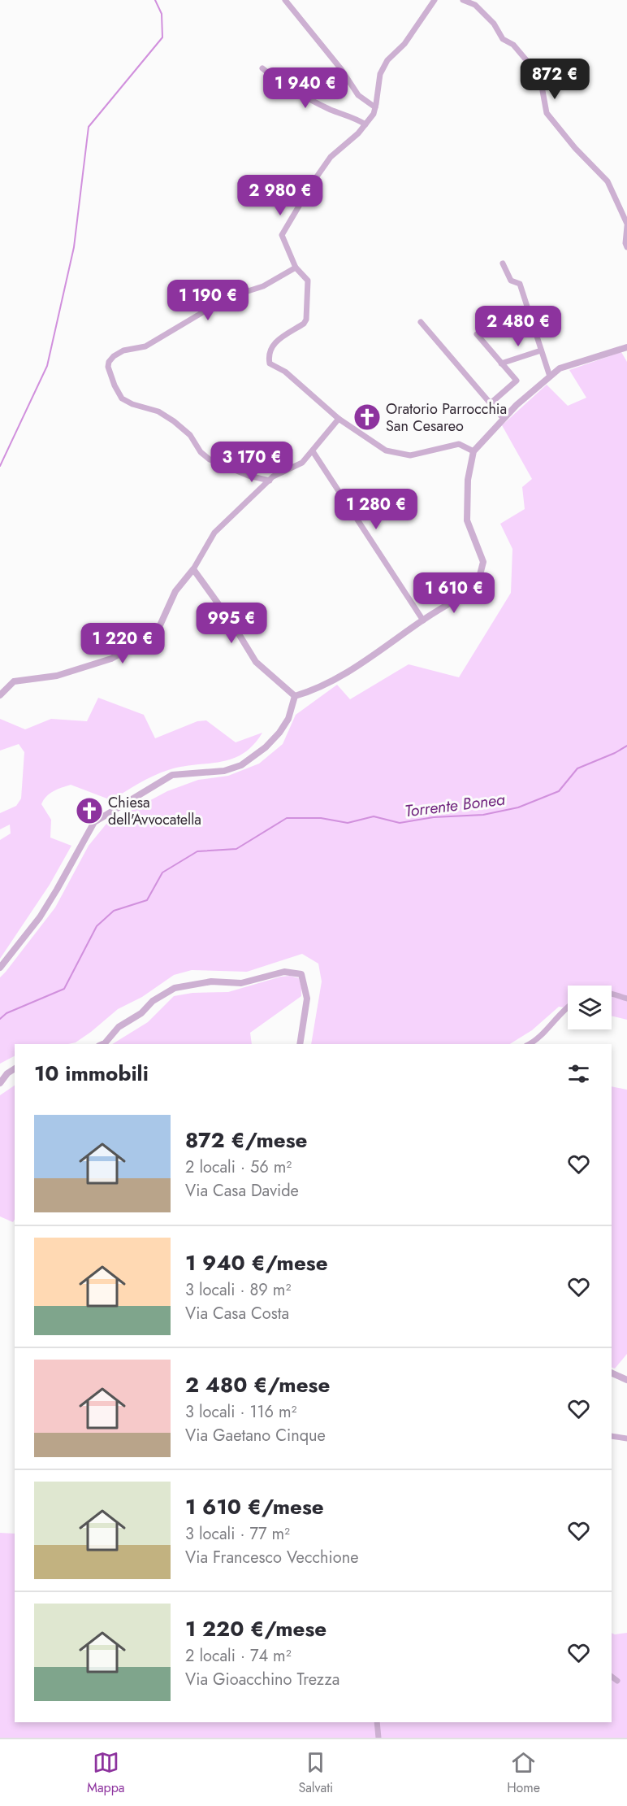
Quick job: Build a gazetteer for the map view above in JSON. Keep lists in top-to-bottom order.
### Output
{
  "water": ["Torrente Bonea"],
  "places": {
    "church": ["Oratorio Parrocchia San Cesareo", "Chiesa dell'Avvocatella"]
  },
  "page": {
    "price": [
      "872 €",
      "1 940 €",
      "2 980 €",
      "1 190 €",
      "2 480 €",
      "3 170 €",
      "1 280 €",
      "1 610 €",
      "995 €",
      "1 220 €"
    ],
    "heading": "10 immobili",
    "list": [
      {
        "name": "872 €/mese",
        "note": "2 locali · 56 m² · Via Casa Davide"
      },
      {
        "name": "1 940 €/mese",
        "note": "3 locali · 89 m² · Via Casa Costa"
      },
      {
        "name": "2 480 €/mese",
        "note": "3 locali · 116 m² · Via Gaetano Cinque"
      },
      {
        "name": "1 610 €/mese",
        "note": "3 locali · 77 m² · Via Francesco Vecchione"
      },
      {
        "name": "1 220 €/mese",
        "note": "2 locali · 74 m² · Via Gioacchino Trezza"
      }
    ],
    "tabs": ["Mappa", "Salvati", "Home"]
  }
}
